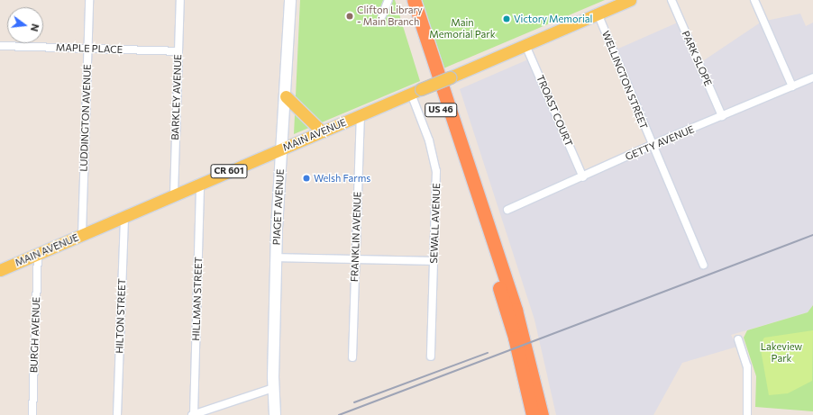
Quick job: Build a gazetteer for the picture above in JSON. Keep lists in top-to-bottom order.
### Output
{
  "streets": {
    "highway": ["US 46"],
    "main road": ["MAIN AVENUE", "CR 601"],
    "street": [
      "MAPLE PLACE",
      "PARK SLOPE",
      "WELLINGTON STREET",
      "BARKLEY AVENUE",
      "TROAST COURT",
      "LUDDINGTON AVENUE",
      "GETTY AVENUE",
      "PIAGET AVENUE",
      "SEWALL AVENUE",
      "FRANKLIN AVENUE",
      "HILLMAN STREET",
      "HILTON STREET",
      "BURGH AVENUE"
    ]
  },
  "crossings": [
    ["MAPLE PLACE", "BARKLEY AVENUE"],
    ["MAPLE PLACE", "LUDDINGTON AVENUE"],
    ["PARK SLOPE", "GETTY AVENUE"],
    ["WELLINGTON STREET", "MAIN AVENUE"],
    ["WELLINGTON STREET", "GETTY AVENUE"],
    ["BARKLEY AVENUE", "MAIN AVENUE"],
    ["TROAST COURT", "MAIN AVENUE"],
    ["TROAST COURT", "GETTY AVENUE"],
    ["LUDDINGTON AVENUE", "MAIN AVENUE"],
    ["MAIN AVENUE", "PIAGET AVENUE"],
    ["MAIN AVENUE", "SEWALL AVENUE"],
    ["MAIN AVENUE", "FRANKLIN AVENUE"],
    ["MAIN AVENUE", "HILLMAN STREET"],
    ["MAIN AVENUE", "HILTON STREET"],
    ["MAIN AVENUE", "BURGH AVENUE"]
  ],
  "parks": ["Main Memorial Park", "Lakeview Park"],
  "places": ["Clifton Library - Main Branch", "Victory Memorial", "Welsh Farms"],
  "north": "right"
}
